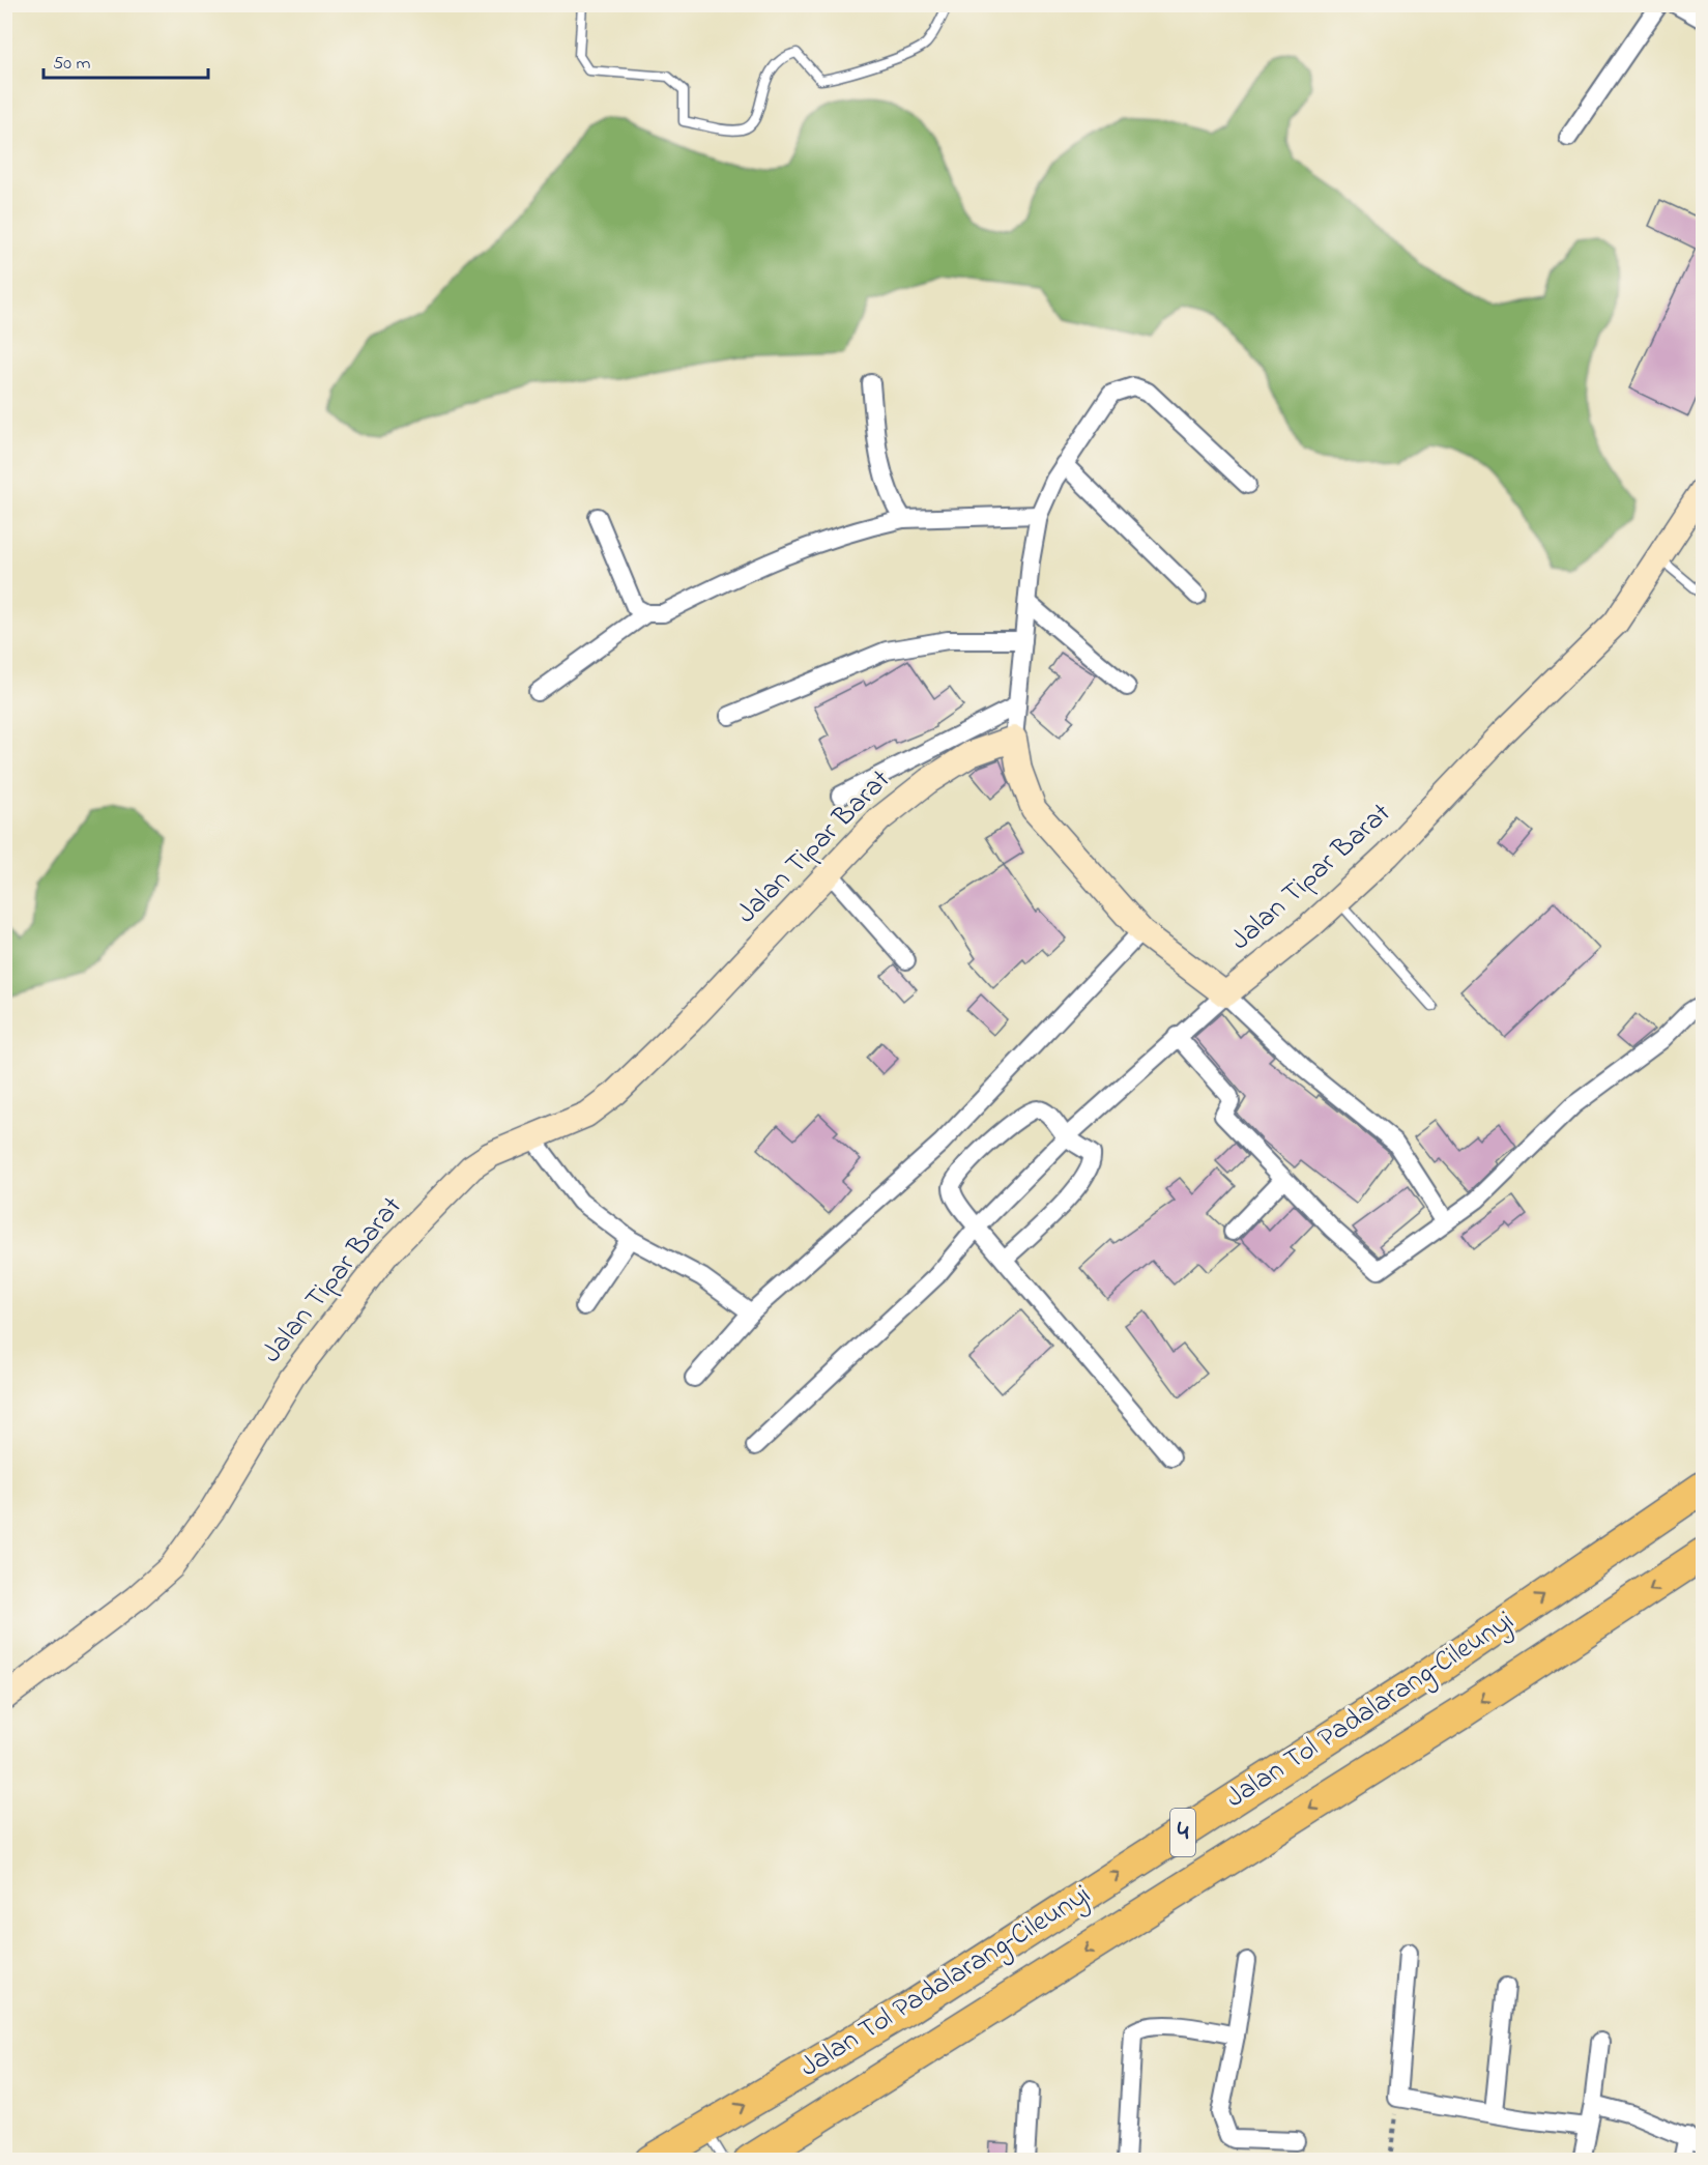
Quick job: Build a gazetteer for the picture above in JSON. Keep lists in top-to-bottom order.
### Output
{
  "streets": {
    "highway": ["Jalan Tol Padalarang–Cileunyi", "4"],
    "street": ["Jalan Tipar Barat"]
  },
  "scale_bar": "50 m"
}
